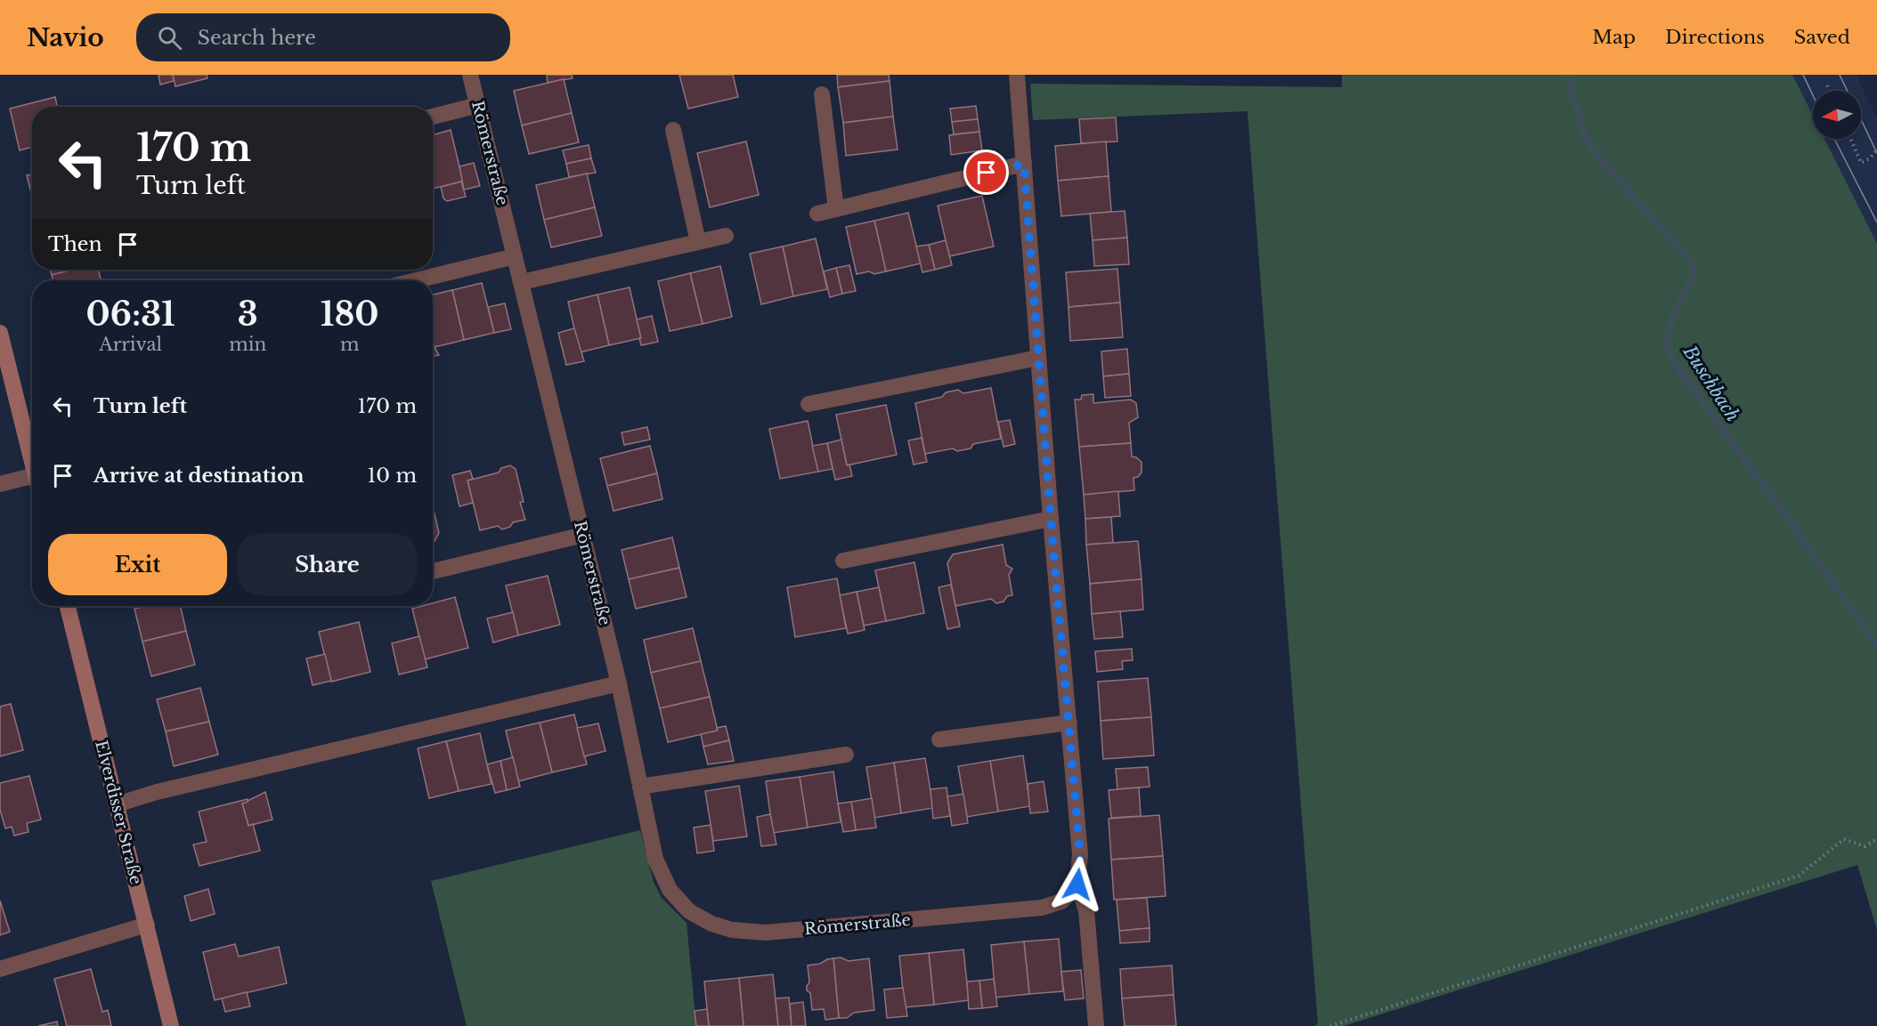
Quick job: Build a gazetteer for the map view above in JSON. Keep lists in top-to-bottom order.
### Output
{
  "streets": {
    "street": ["Römerstraße", "Elverdisser Straße"]
  },
  "water": ["Buschbach"],
  "north": "left",
  "page": {
    "header": "Navio",
    "search": "Search here",
    "nav": ["Map", "Directions", "Saved"],
    "turn": ["170 m", "Turn left"],
    "then": "Then",
    "eta": [
      "06:31",
      "Arrival",
      "3",
      "min",
      "180",
      "m"
    ],
    "list": [
      {
        "name": "Turn left",
        "value": "170 m"
      },
      {
        "name": "Arrive at destination",
        "value": "10 m"
      }
    ],
    "buttons": ["Exit", "Share"]
  }
}
